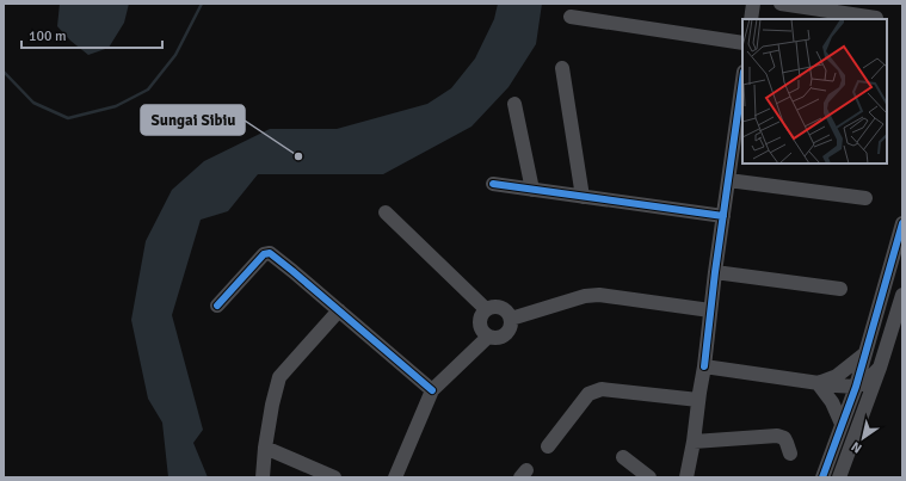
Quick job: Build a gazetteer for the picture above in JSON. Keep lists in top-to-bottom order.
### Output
{
  "places": ["Sungai Sibiu"],
  "scale_bar": "100 m",
  "north": "bottom left"
}
